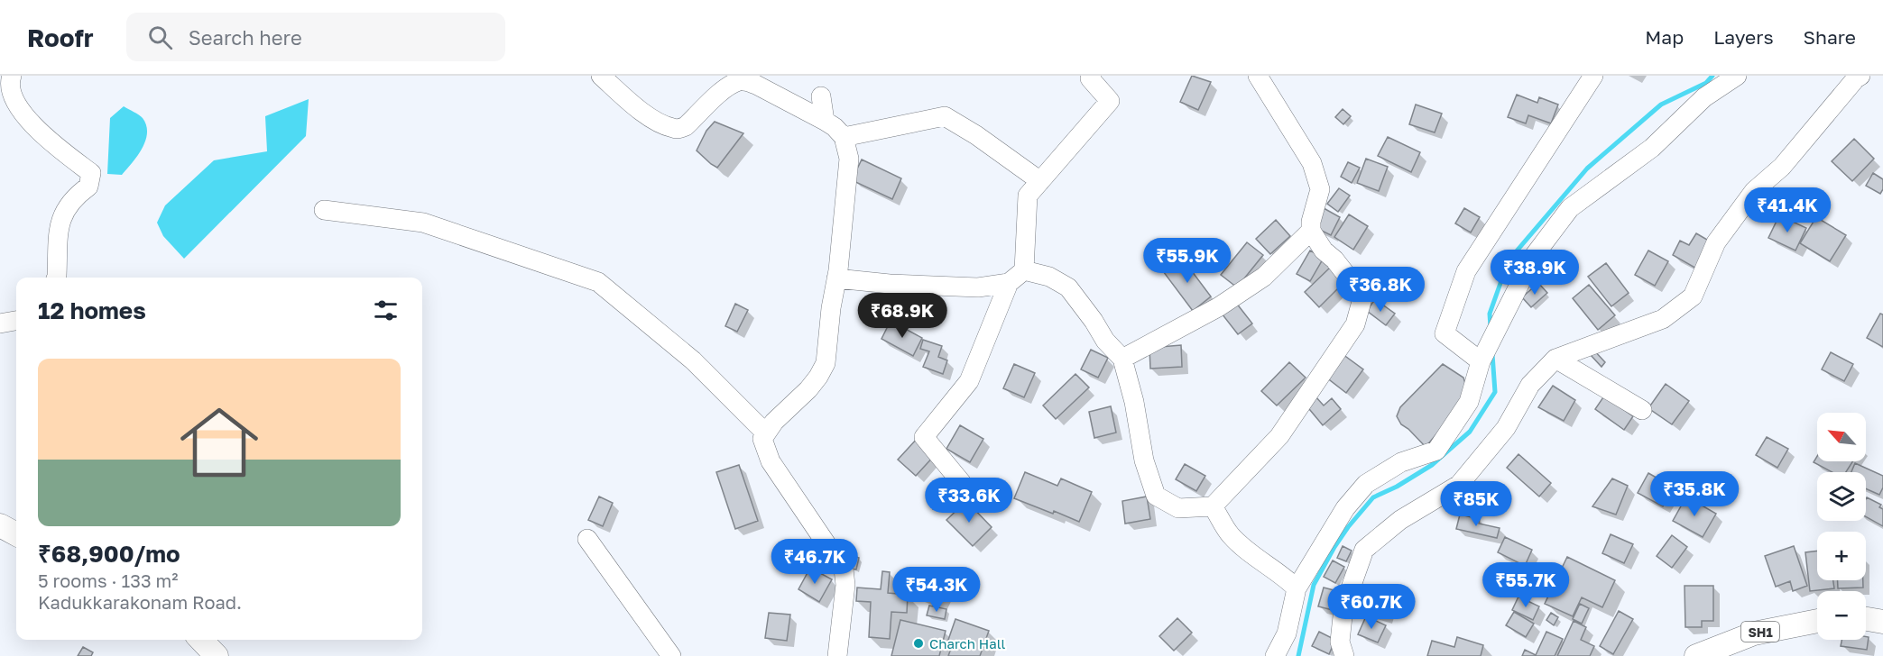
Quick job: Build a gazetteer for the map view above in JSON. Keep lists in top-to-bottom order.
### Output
{
  "streets": {
    "main road": ["SH1"]
  },
  "places": ["Charch Hall"],
  "north": "top left",
  "page": {
    "header": "Roofr",
    "search": "Search here",
    "nav": ["Map", "Layers", "Share"],
    "price": [
      "₹41.4K",
      "₹55.9K",
      "₹38.9K",
      "₹36.8K",
      "₹68.9K",
      "₹35.8K",
      "₹33.6K",
      "₹85K",
      "₹46.7K",
      "₹55.7K",
      "₹54.3K",
      "₹60.7K"
    ],
    "heading": "12 homes",
    "list": [
      {
        "name": "₹68,900/mo",
        "note": "5 rooms · 133 m² · Kadukkarakonam Road."
      }
    ],
    "map_buttons": ["+", "−"]
  }
}
